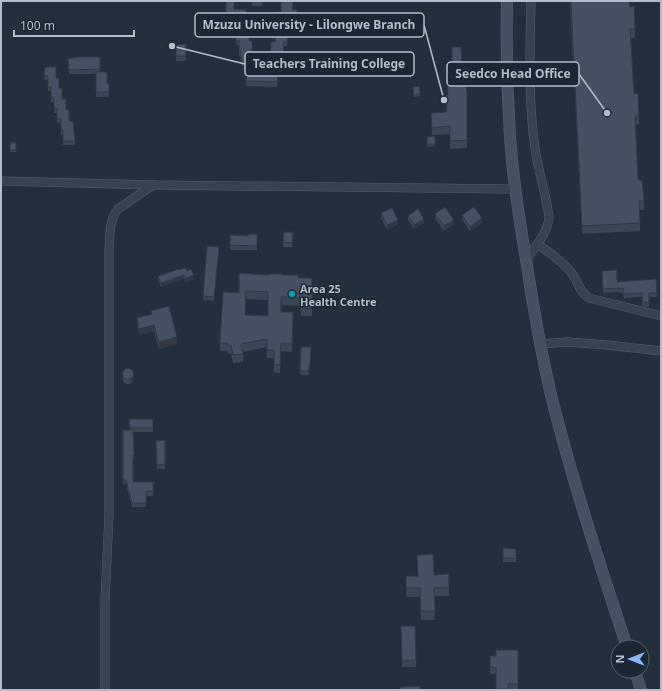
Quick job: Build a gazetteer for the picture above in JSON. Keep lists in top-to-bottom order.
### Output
{
  "places": [
    "Teachers Training College",
    "Mzuzu University - Lilongwe Branch",
    "Seedco Head Office",
    "Area 25 Health Centre"
  ],
  "scale_bar": "100 m",
  "north": "left"
}
